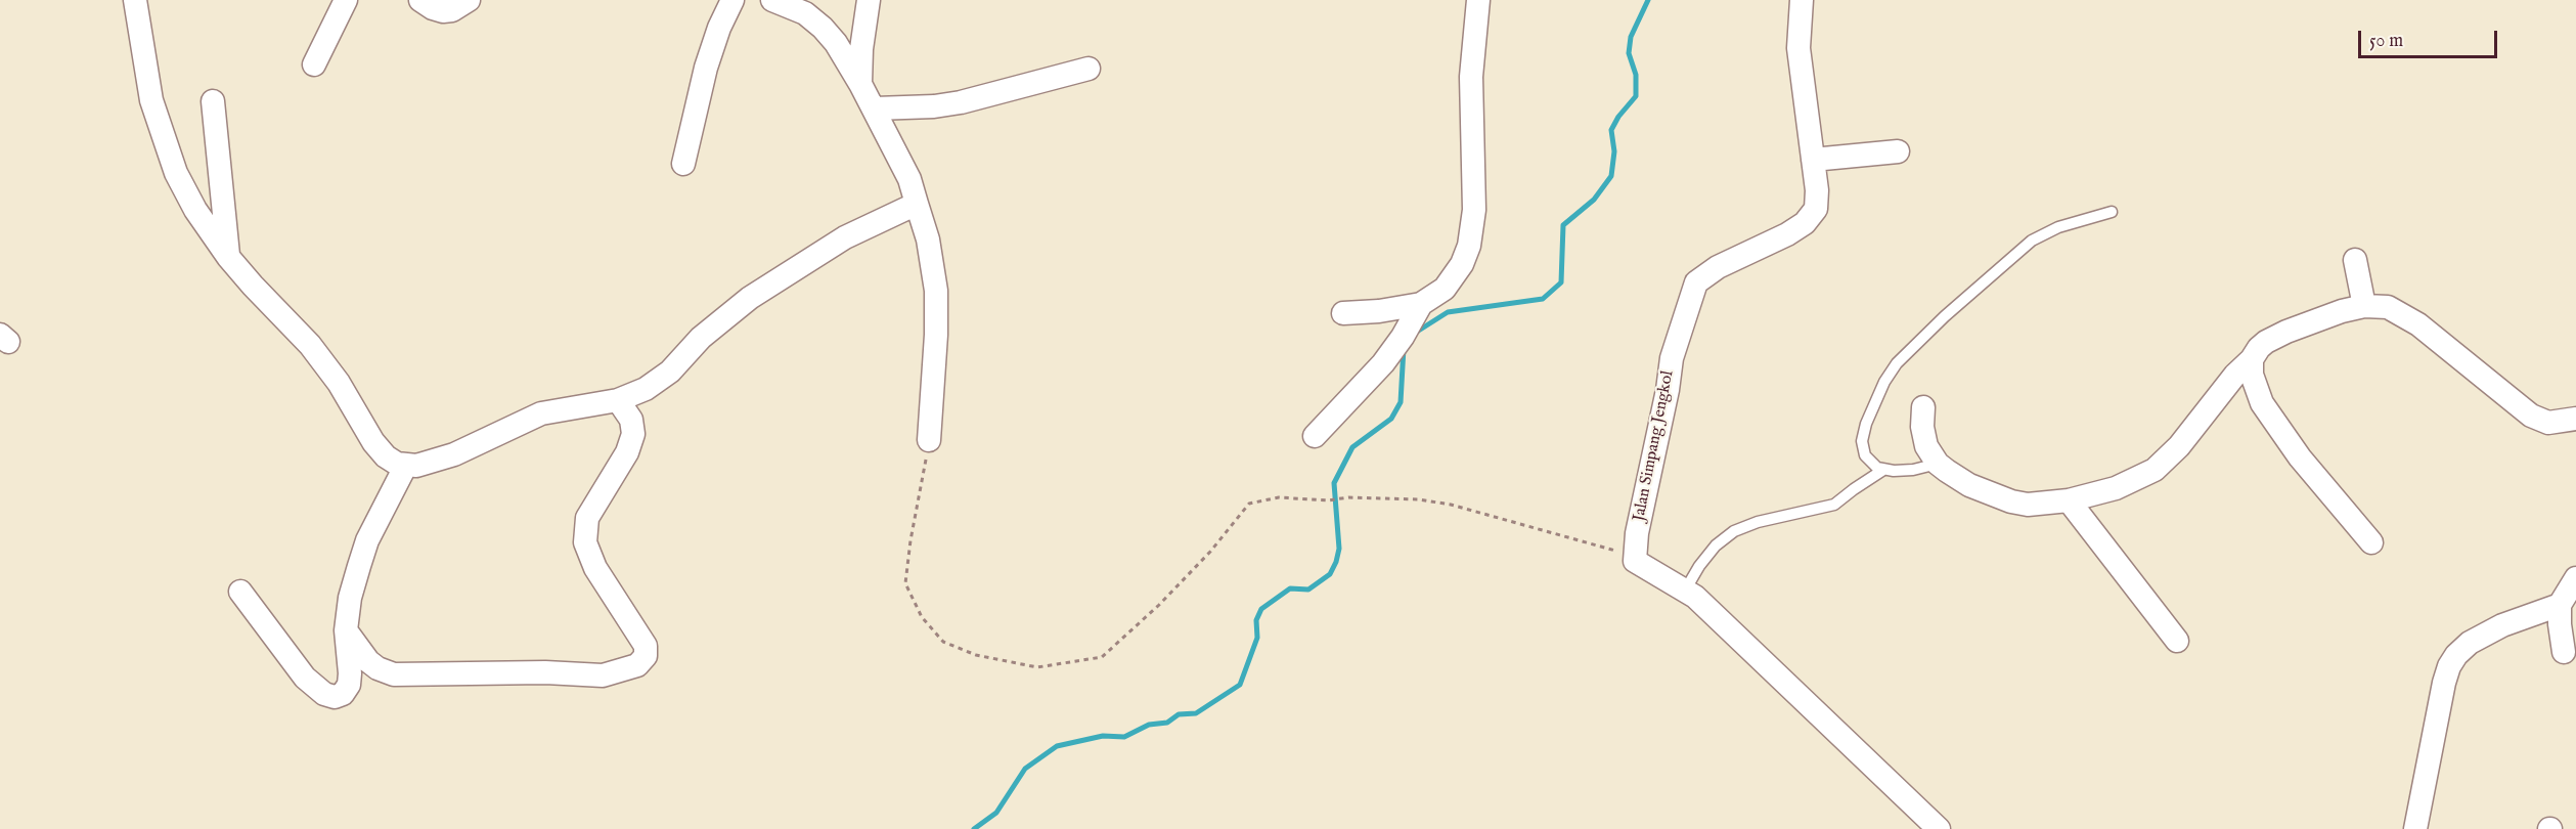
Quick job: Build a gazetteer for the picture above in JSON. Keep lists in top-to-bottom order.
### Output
{
  "streets": {
    "street": ["Jalan Simpang Jengkol"]
  },
  "scale_bar": "50 m"
}
